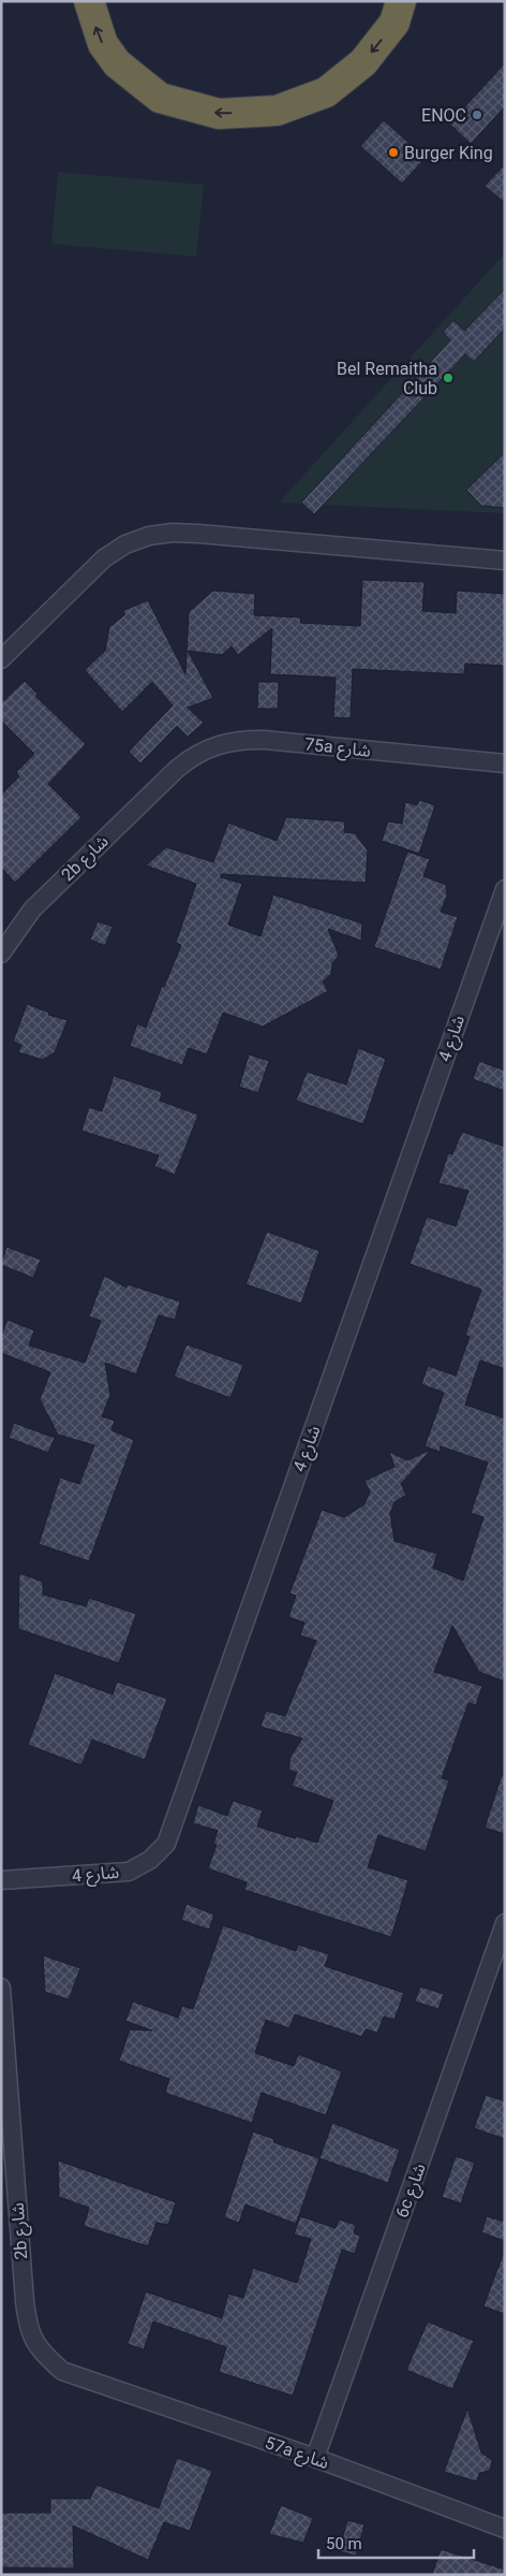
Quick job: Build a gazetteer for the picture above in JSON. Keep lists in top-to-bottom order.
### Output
{
  "streets": {
    "street": [
      "75a شارع",
      "2b شارع",
      "شارع 4",
      "6c شارع",
      "57a شارع"
    ]
  },
  "crossings": [
    ["75a شارع", "2b شارع"],
    ["2b شارع", "57a شارع"],
    ["6c شارع", "57a شارع"]
  ],
  "places": ["ENOC", "Burger King", "Bel Remaitha Club"],
  "scale_bar": "50 m"
}
